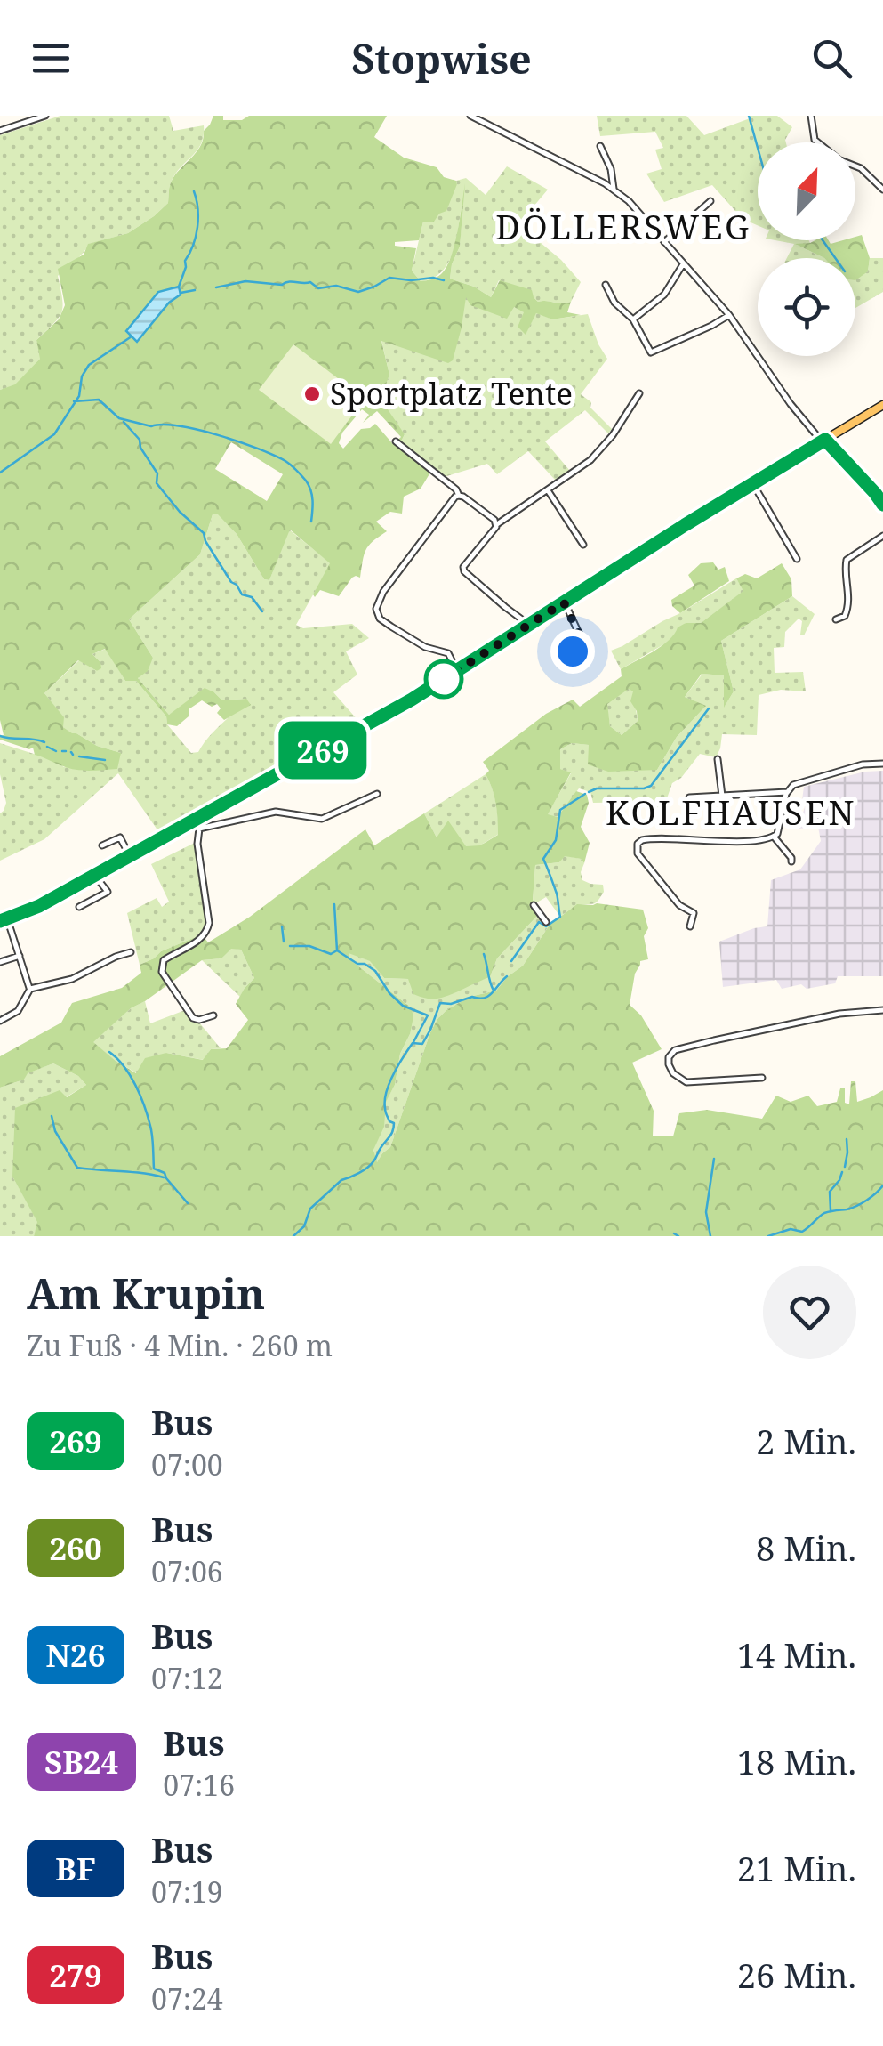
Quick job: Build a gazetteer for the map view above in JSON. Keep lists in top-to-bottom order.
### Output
{
  "districts": ["DÖLLERSWEG", "KOLFHAUSEN"],
  "places": ["Sportplatz Tente"],
  "lines": ["bus line 269"],
  "north": "top right",
  "page": {
    "header": "Stopwise",
    "on_map": "269",
    "heading": ["Am Krupin", "Zu Fuß · 4 Min. · 260 m"],
    "list": [
      {
        "mark": "269",
        "name": "Bus",
        "note": "07:00",
        "value": "2 Min."
      },
      {
        "mark": "260",
        "name": "Bus",
        "note": "07:06",
        "value": "8 Min."
      },
      {
        "mark": "N26",
        "name": "Bus",
        "note": "07:12",
        "value": "14 Min."
      },
      {
        "mark": "SB24",
        "name": "Bus",
        "note": "07:16",
        "value": "18 Min."
      },
      {
        "mark": "BF",
        "name": "Bus",
        "note": "07:19",
        "value": "21 Min."
      },
      {
        "mark": "279",
        "name": "Bus",
        "note": "07:24",
        "value": "26 Min."
      }
    ]
  }
}
